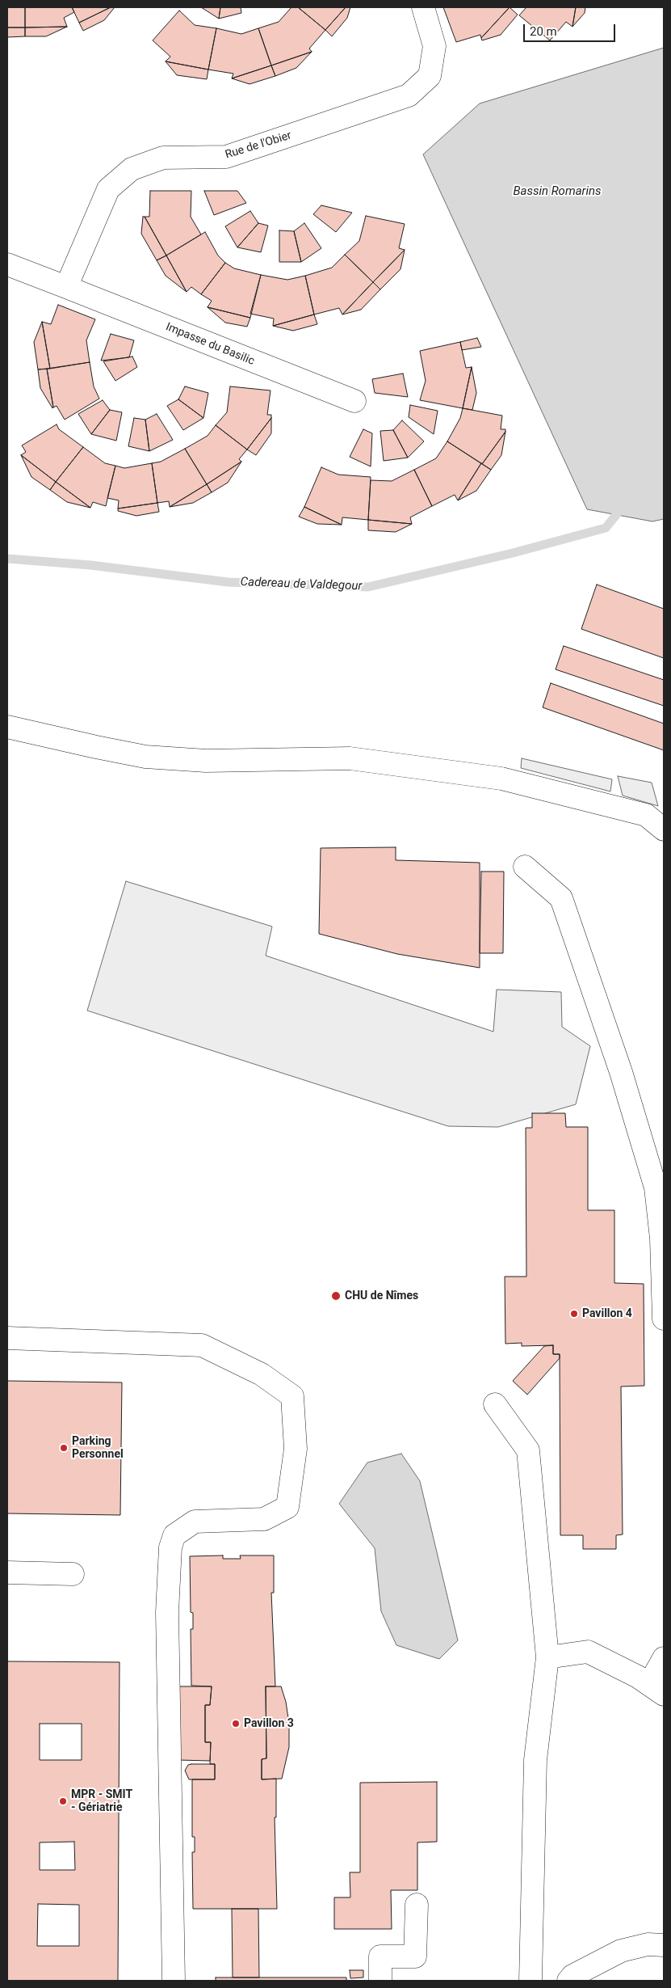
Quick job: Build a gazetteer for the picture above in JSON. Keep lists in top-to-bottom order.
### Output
{
  "streets": {
    "street": ["Rue de l'Obier", "Impasse du Basilic"]
  },
  "crossings": [
    ["Rue de l'Obier", "Impasse du Basilic"]
  ],
  "water": ["Bassin Romarins", "Cadereau de Valdegour"],
  "places": [
    "CHU de Nîmes",
    "Pavillon 4",
    "Parking Personnel",
    "Pavillon 3",
    "MPR - SMIT - Gériatrie"
  ],
  "scale_bar": "20 m"
}
